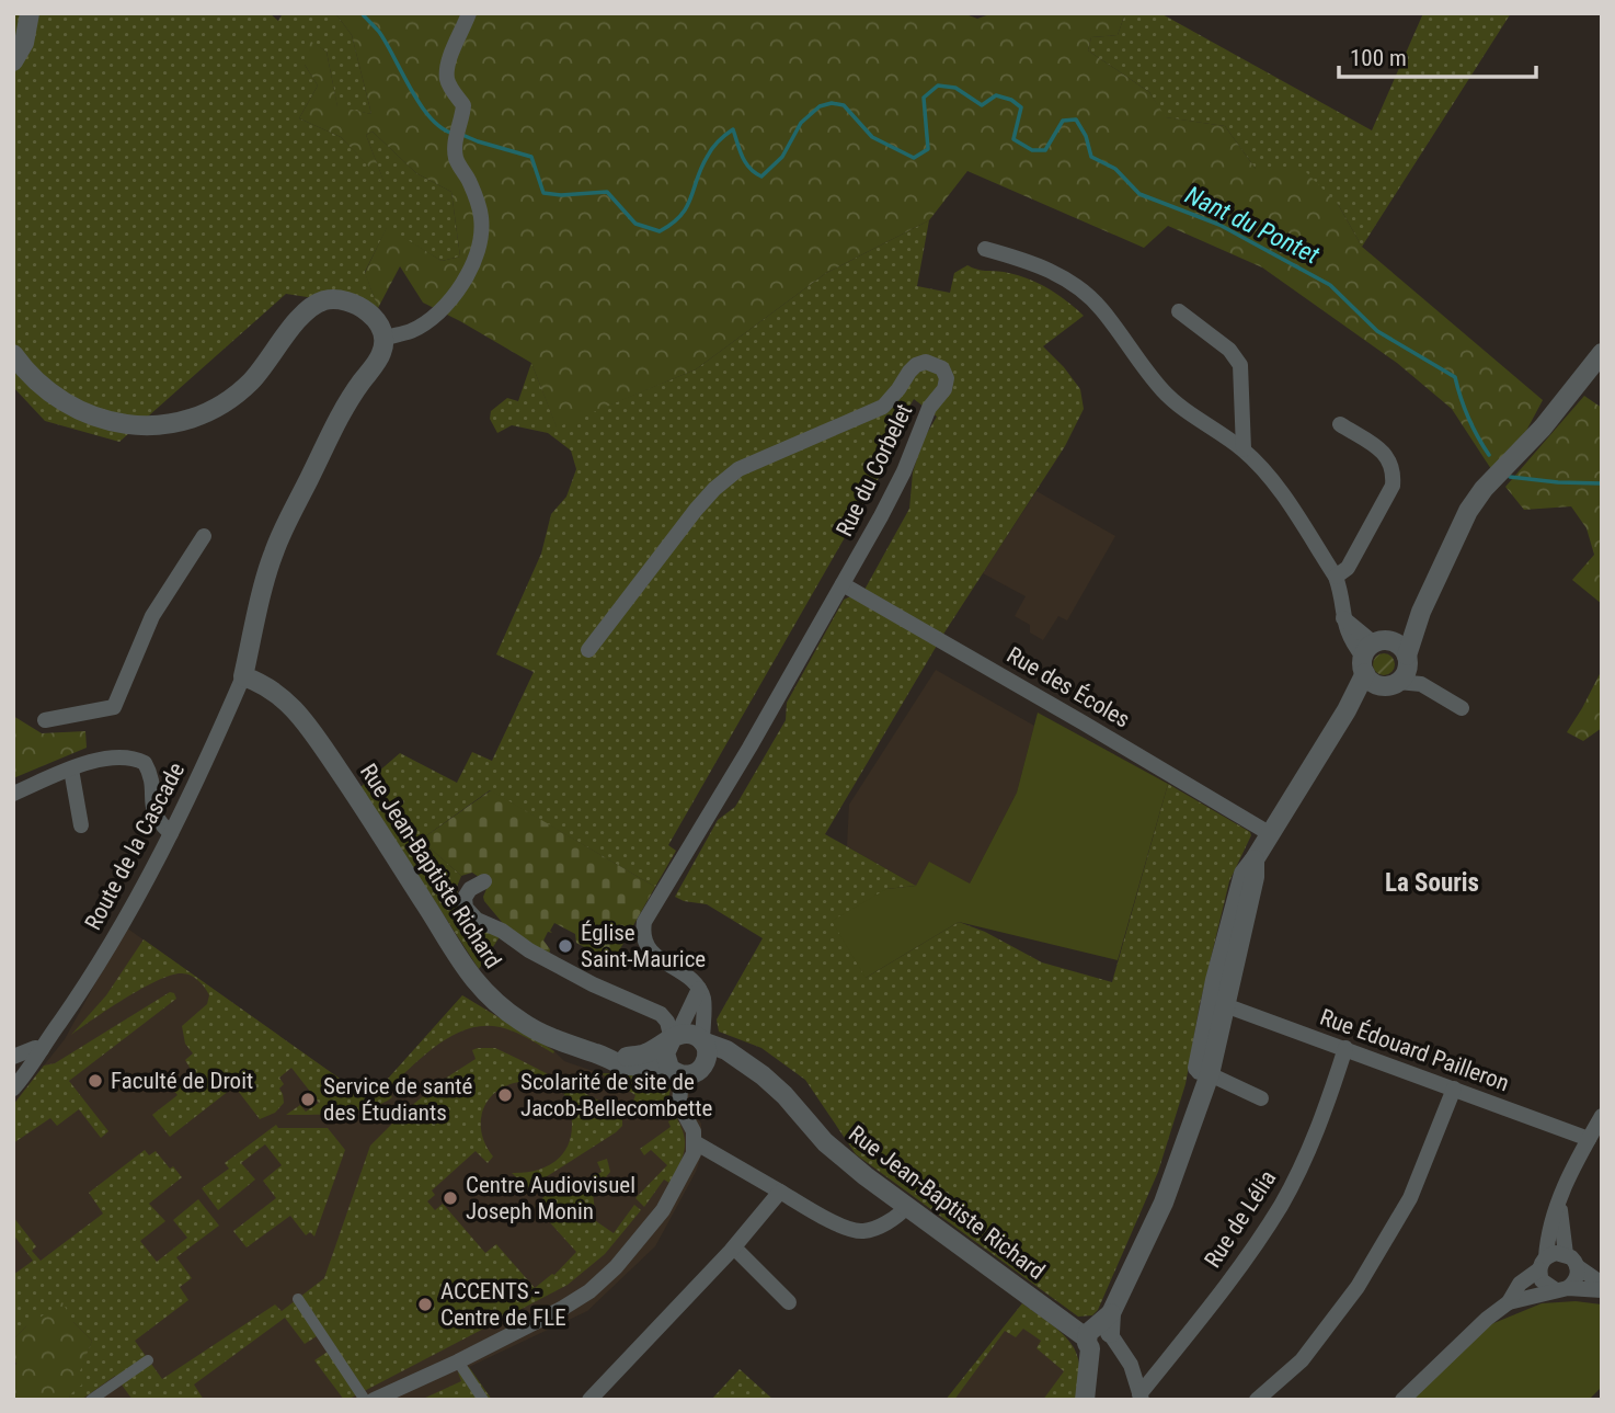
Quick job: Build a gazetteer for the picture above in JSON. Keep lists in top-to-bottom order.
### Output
{
  "streets": {
    "street": [
      "Rue du Corbelet",
      "Rue des Écoles",
      "Route de la Cascade",
      "Rue Jean-Baptiste Richard",
      "Rue Édouard Pailleron",
      "Rue de Lélia"
    ]
  },
  "crossings": [
    ["Rue du Corbelet", "Rue des Écoles"],
    ["Route de la Cascade", "Rue Jean-Baptiste Richard"],
    ["Rue Édouard Pailleron", "Rue de Lélia"]
  ],
  "districts": ["La Souris"],
  "water": ["Nant du Pontet"],
  "places": [
    "Église Saint-Maurice",
    "Faculté de Droit",
    "Scolarité de site de Jacob-Bellecombette",
    "Service de santé des Étudiants",
    "Centre Audiovisuel Joseph Monin",
    "ACCENTS - Centre de FLE"
  ],
  "scale_bar": "100 m"
}
